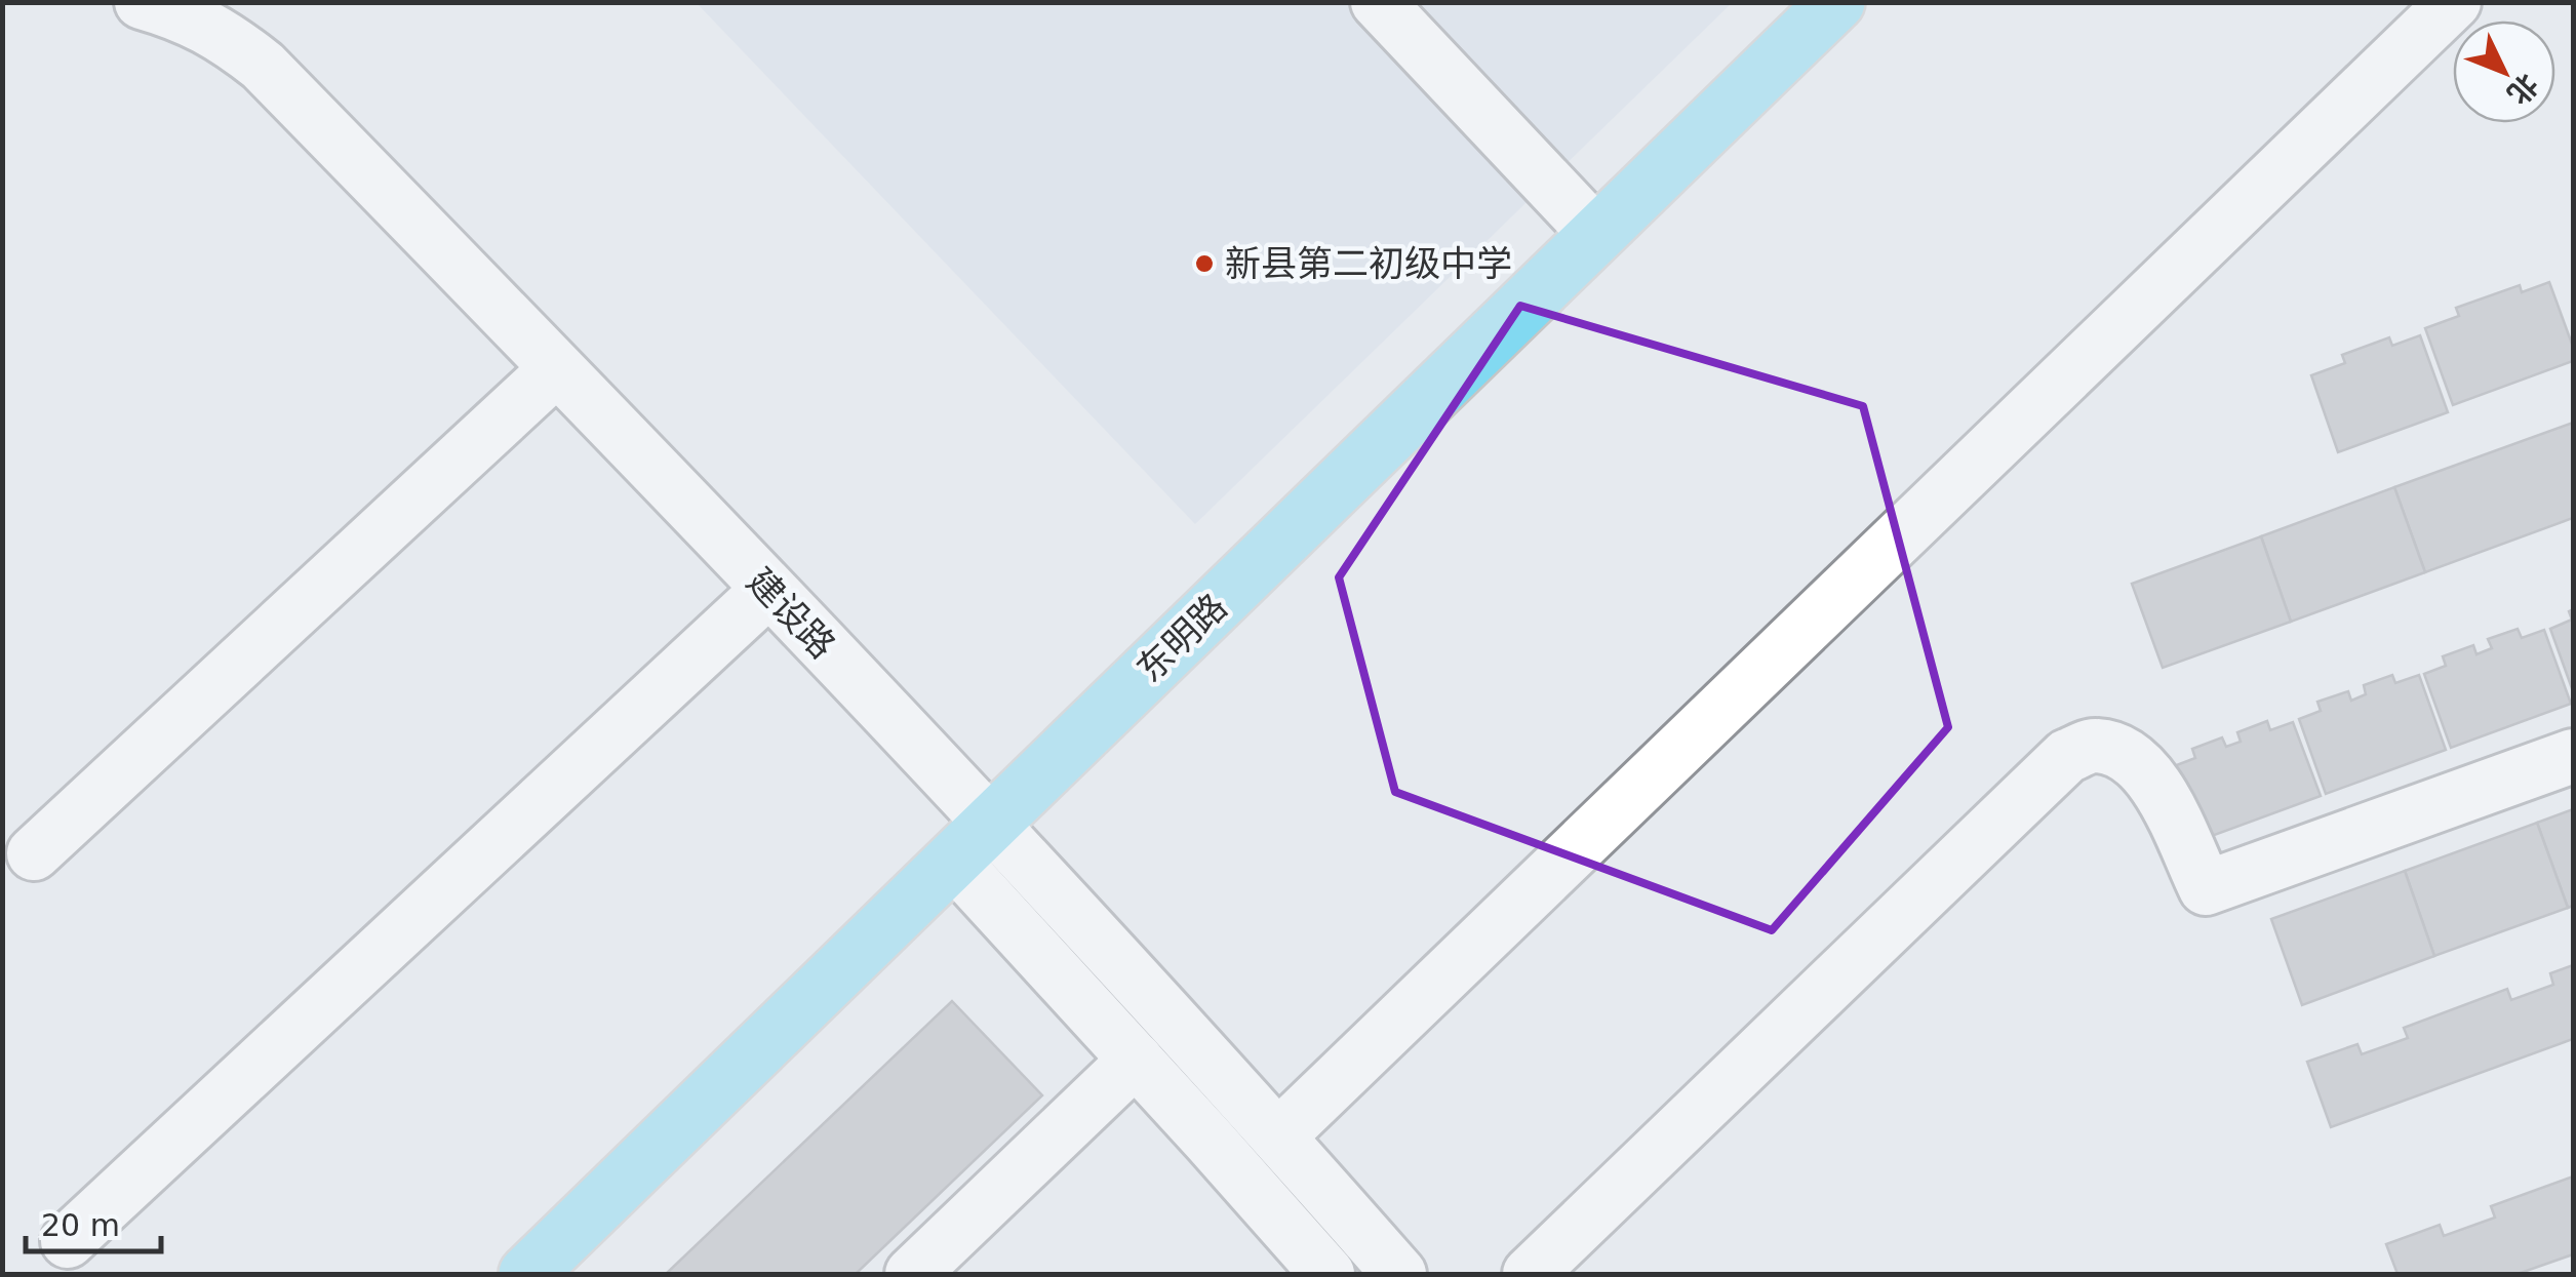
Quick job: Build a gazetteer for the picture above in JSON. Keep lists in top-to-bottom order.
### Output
{
  "streets": {
    "main road": ["东明路"],
    "street": ["建设路"]
  },
  "crossings": [
    ["建设路", "东明路"]
  ],
  "places": ["新县第二初级中学"],
  "scale_bar": "20 m",
  "north": "bottom right"
}
